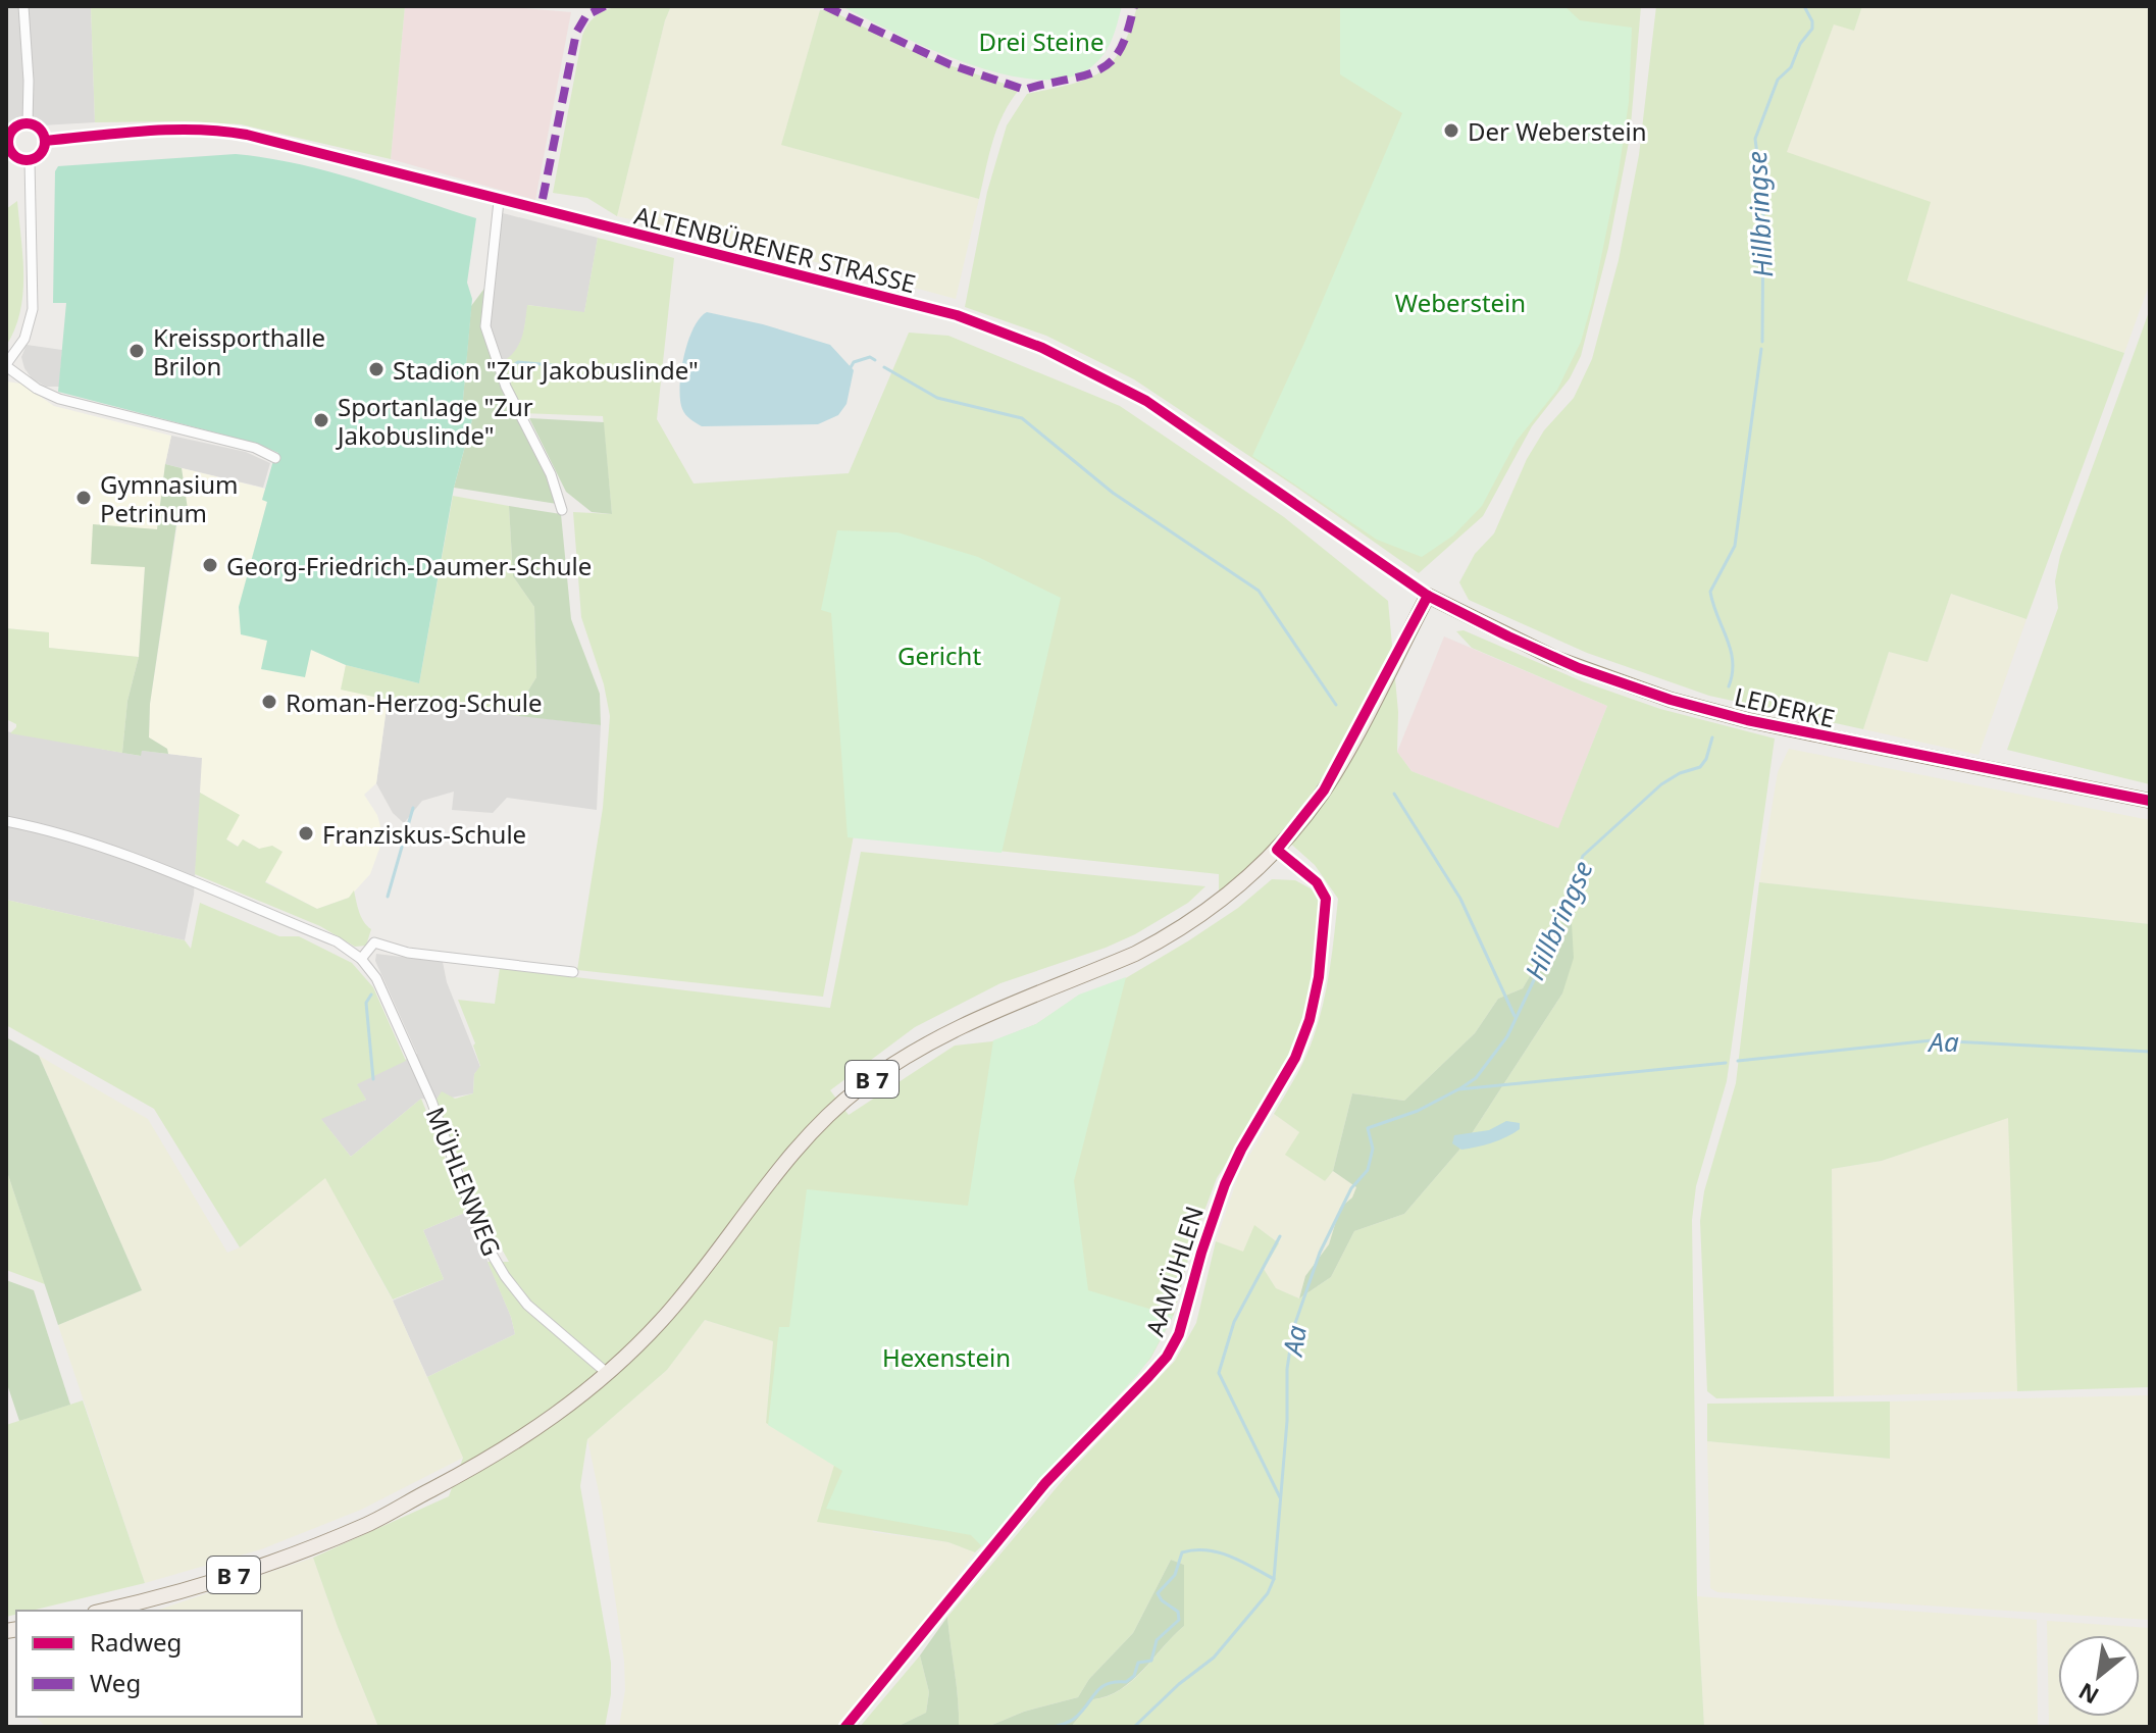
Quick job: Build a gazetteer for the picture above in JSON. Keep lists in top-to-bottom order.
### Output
{
  "streets": {
    "main road": ["LEDERKE", "B 7"],
    "street": ["ALTENBÜRENER STRASSE", "MÜHLENWEG", "AAMÜHLEN"]
  },
  "crossings": [
    ["ALTENBÜRENER STRASSE", "LEDERKE"],
    ["ALTENBÜRENER STRASSE", "B 7"],
    ["LEDERKE", "B 7"],
    ["B 7", "MÜHLENWEG"],
    ["B 7", "AAMÜHLEN"]
  ],
  "water": ["Hillbringse", "Aa"],
  "parks": [
    "Drei Steine",
    "Weberstein",
    "Gericht",
    "Hexenstein"
  ],
  "places": [
    "Der Weberstein",
    "Kreissporthalle Brilon",
    "Stadion \"Zur Jakobuslinde\"",
    "Sportanlage \"Zur Jakobuslinde\"",
    "Gymnasium Petrinum",
    "Georg-Friedrich-Daumer-Schule",
    "Roman-Herzog-Schule",
    "Franziskus-Schule"
  ],
  "legend": ["Radweg", "Weg"],
  "north": "bottom left"
}
